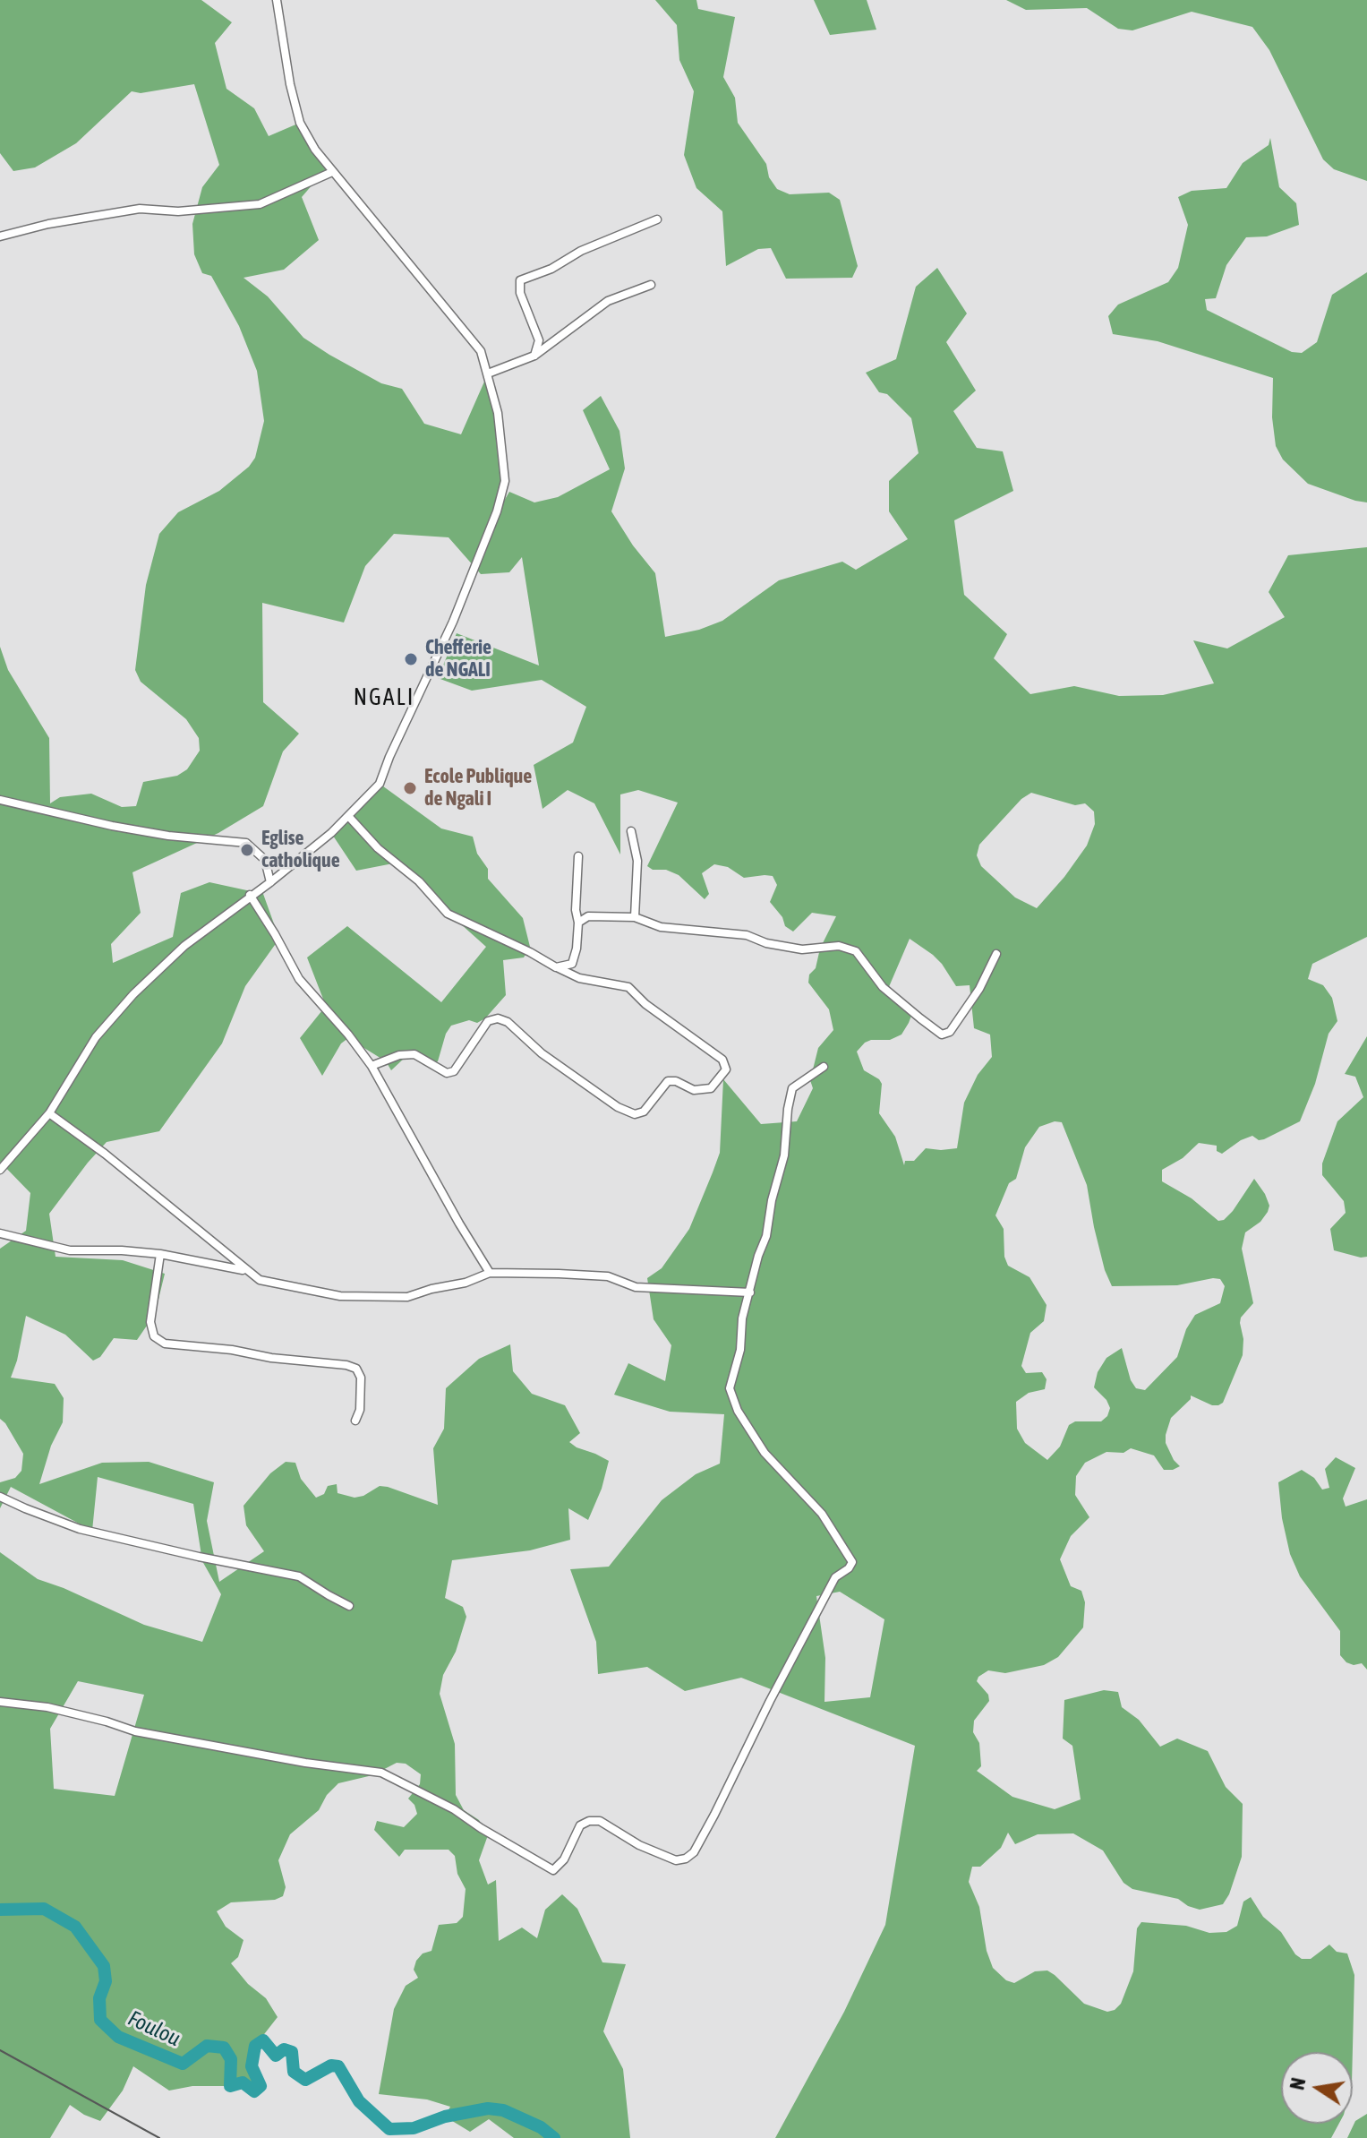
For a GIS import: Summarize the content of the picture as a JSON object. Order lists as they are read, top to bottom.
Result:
{
  "districts": ["NGALI"],
  "water": ["Foulou"],
  "places": ["Chefferie de NGALI", "Ecole Publique de Ngali I", "Eglise catholique"],
  "north": "left"
}
